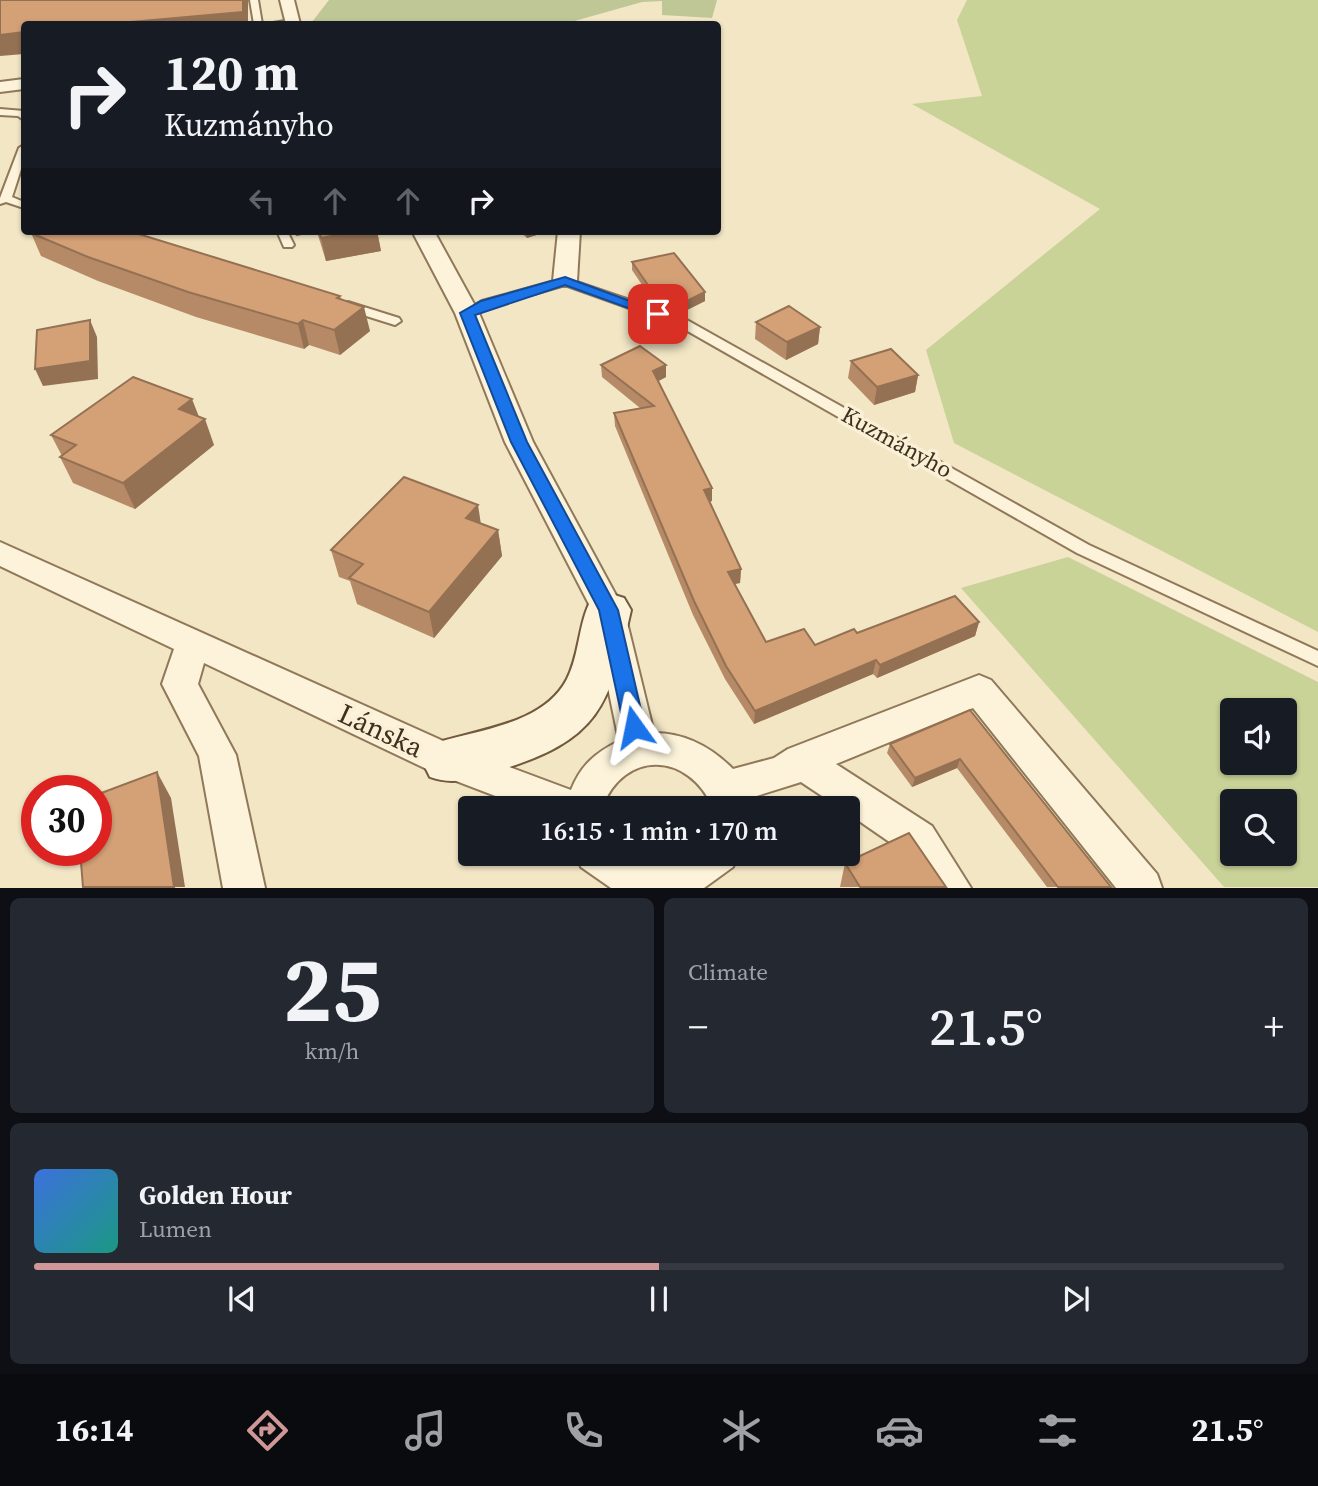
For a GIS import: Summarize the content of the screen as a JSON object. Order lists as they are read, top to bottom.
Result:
{
  "streets": {
    "street": ["Lánska"],
    "lane": ["Kuzmányho"]
  },
  "page": {
    "turn": ["120 m", "Kuzmányho"],
    "limit": "30",
    "trip": "16:15 · 1 min · 170 m",
    "tile": [
      ["25", "km/h"],
      "Climate"
    ],
    "heat": ["−", "21.5°", "+"],
    "song": ["Golden Hour", "Lumen"],
    "tabs": ["16:14", "21.5°"]
  }
}
